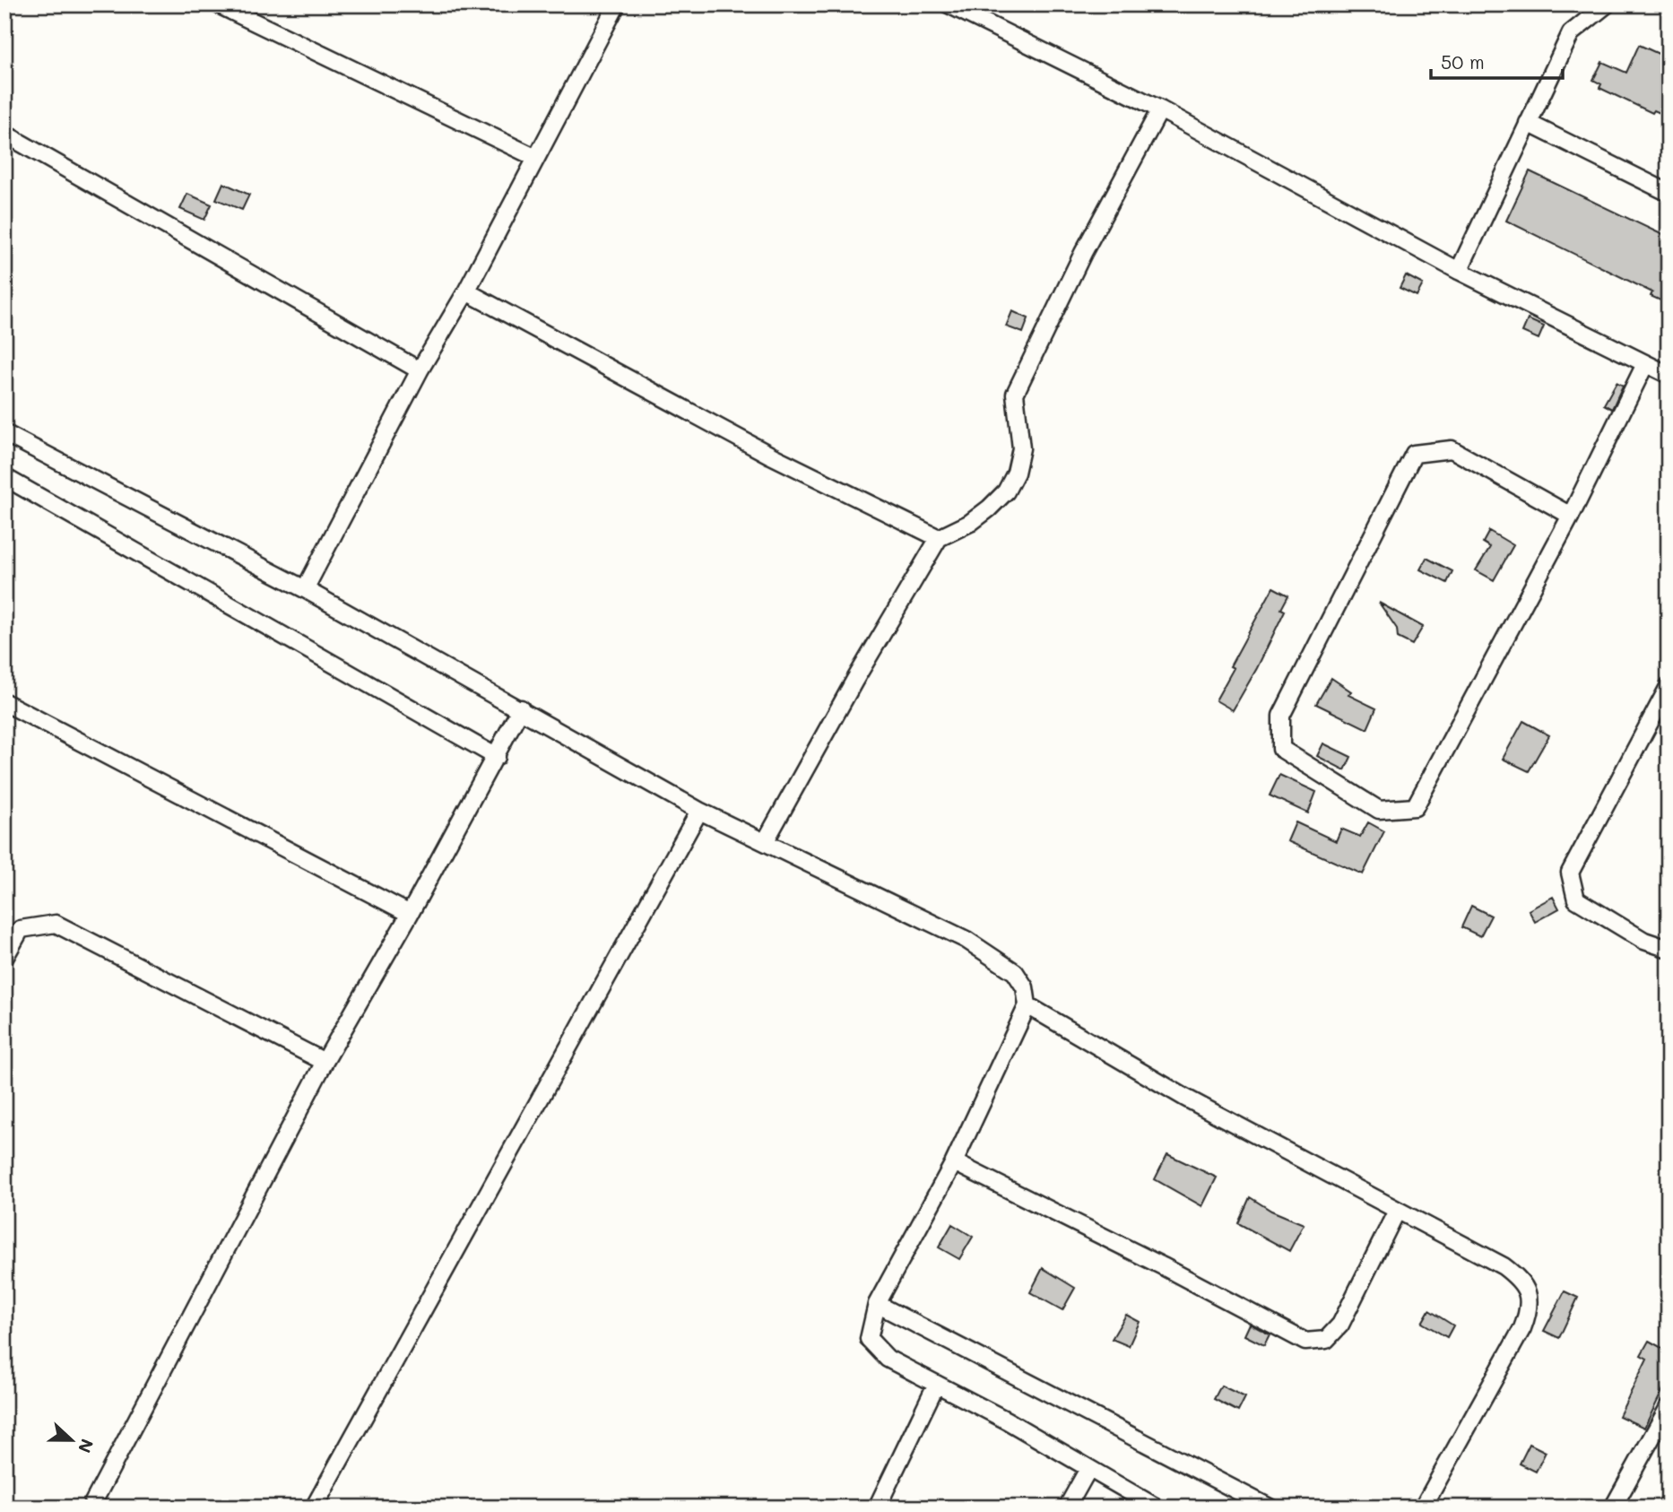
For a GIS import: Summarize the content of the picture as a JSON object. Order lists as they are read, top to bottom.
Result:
{
  "scale_bar": "50 m",
  "north": "right"
}
